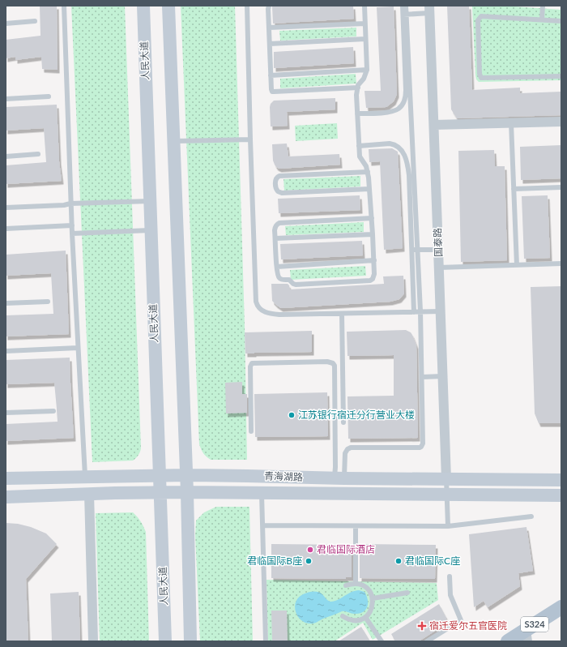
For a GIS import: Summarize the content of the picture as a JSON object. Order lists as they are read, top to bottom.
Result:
{
  "streets": {
    "main road": ["人民大道", "青海湖路", "S324"],
    "street": ["国泰路"]
  },
  "crossings": [
    ["人民大道", "青海湖路"],
    ["国泰路", "青海湖路"]
  ],
  "places": {
    "other": [
      "江苏银行宿迁分行营业大楼",
      "君临国际酒店",
      "君临国际B座",
      "君临国际C座"
    ],
    "health": ["宿迁爱尔五官医院"]
  }
}
